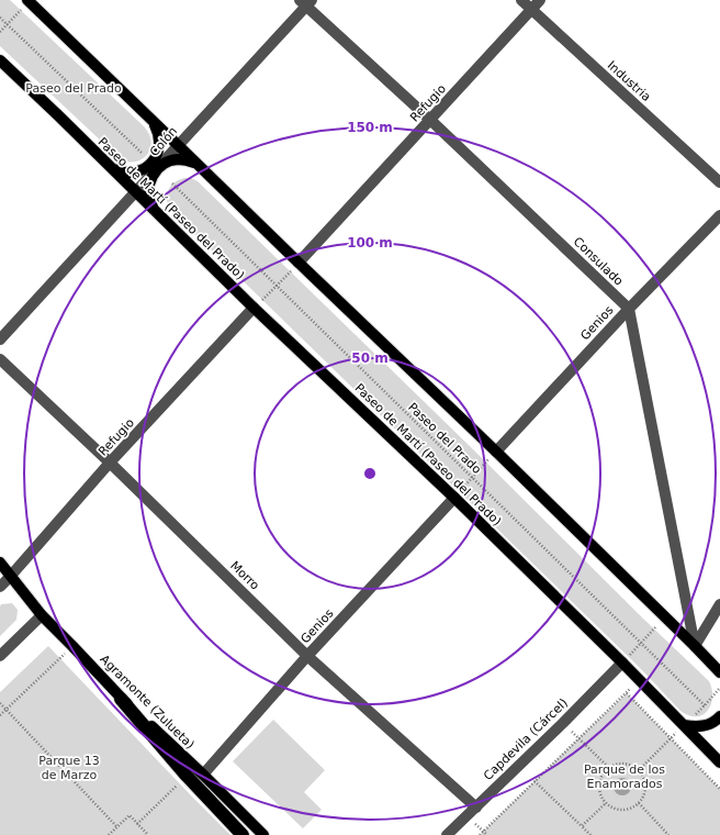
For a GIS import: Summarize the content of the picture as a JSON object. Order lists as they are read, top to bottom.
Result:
{
  "streets": {
    "main road": ["Paseo de Martí (Paseo del Prado)", "Agramonte (Zulueta)"],
    "street": [
      "Industria",
      "Refugio",
      "Colón",
      "Consulado",
      "Genios",
      "Morro",
      "Capdevila (Cárcel)"
    ],
    "path": ["Paseo del Prado"]
  },
  "crossings": [
    ["Industria", "Refugio"],
    ["Refugio", "Paseo de Martí (Paseo del Prado)"],
    ["Refugio", "Consulado"],
    ["Refugio", "Morro"],
    ["Refugio", "Agramonte (Zulueta)"],
    ["Colón", "Paseo de Martí (Paseo del Prado)"],
    ["Colón", "Consulado"],
    ["Paseo de Martí (Paseo del Prado)", "Genios"],
    ["Paseo de Martí (Paseo del Prado)", "Capdevila (Cárcel)"],
    ["Consulado", "Genios"],
    ["Genios", "Morro"],
    ["Genios", "Agramonte (Zulueta)"],
    ["Morro", "Capdevila (Cárcel)"]
  ],
  "parks": ["Paseo del Prado", "Parque 13 de Marzo", "Parque de los Enamorados"],
  "rings": ["150 m", "100 m", "50 m"]
}
